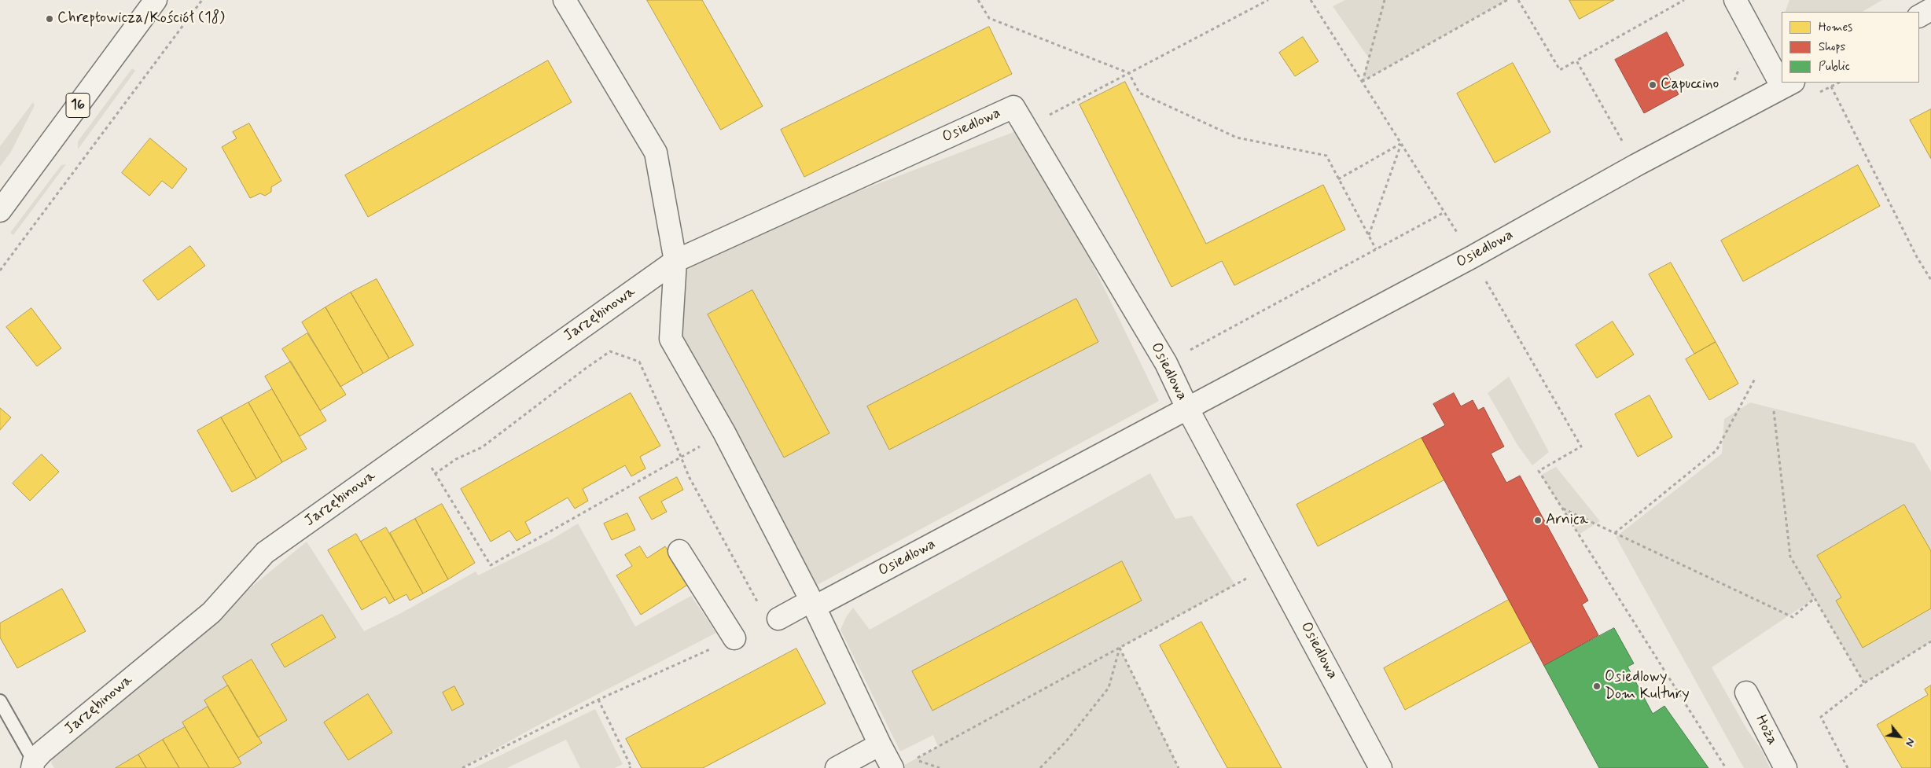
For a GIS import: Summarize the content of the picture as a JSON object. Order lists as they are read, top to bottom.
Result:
{
  "streets": {
    "street": [
      "16",
      "Osiedlowa",
      "Jarzębinowa",
      "Hoża"
    ]
  },
  "crossings": [
    ["Osiedlowa", "Jarzębinowa"]
  ],
  "places": [
    "Chreptowicza/Kościół (18)",
    "Capuccino",
    "Arnica",
    "Osiedlowy Dom Kultury"
  ],
  "legend": ["Homes", "Shops", "Public"],
  "north": "bottom right"
}
